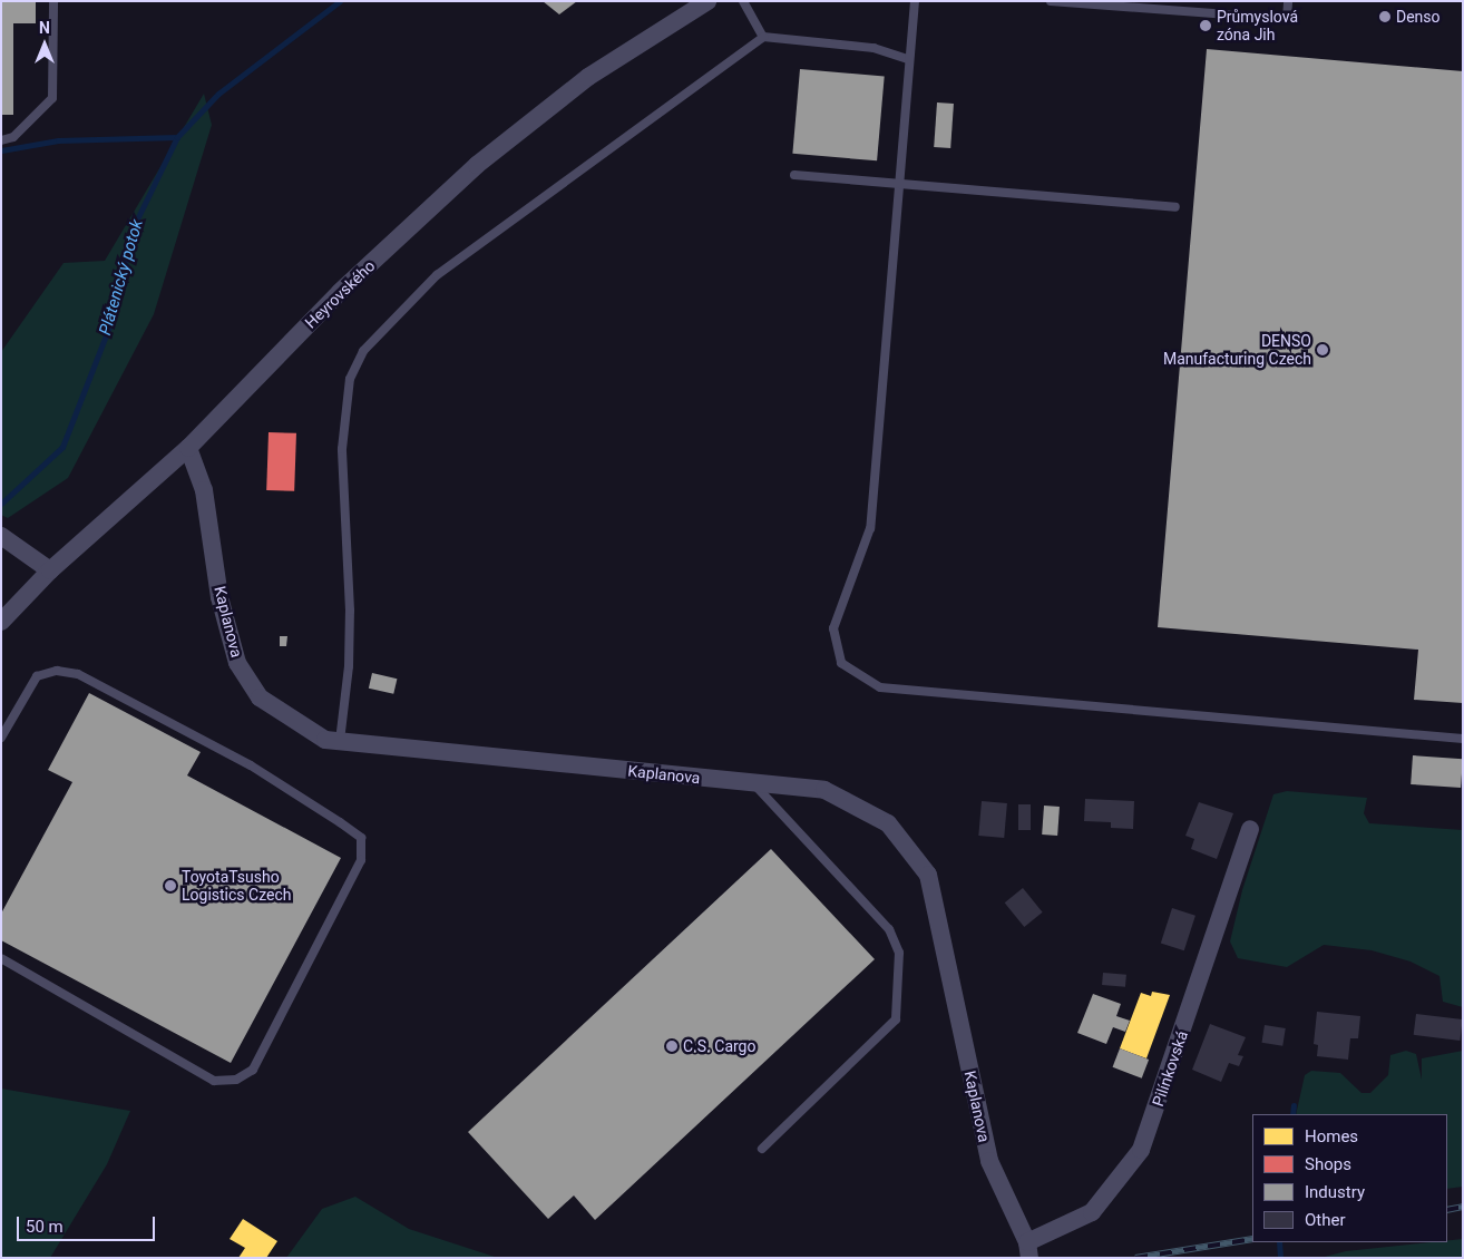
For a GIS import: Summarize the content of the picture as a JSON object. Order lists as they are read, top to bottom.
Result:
{
  "streets": {
    "street": ["Heyrovského", "Kaplanova", "Pilínkovská"]
  },
  "crossings": [
    ["Heyrovského", "Kaplanova"],
    ["Kaplanova", "Pilínkovská"]
  ],
  "water": ["Plátenický potok"],
  "places": [
    "Denso",
    "Průmyslová zóna Jih",
    "DENSO Manufacturing Czech",
    "ToyotaTsusho Logistics Czech",
    "C.S. Cargo"
  ],
  "legend": [
    "Homes",
    "Shops",
    "Industry",
    "Other"
  ],
  "scale_bar": "50 m",
  "north": "top"
}
